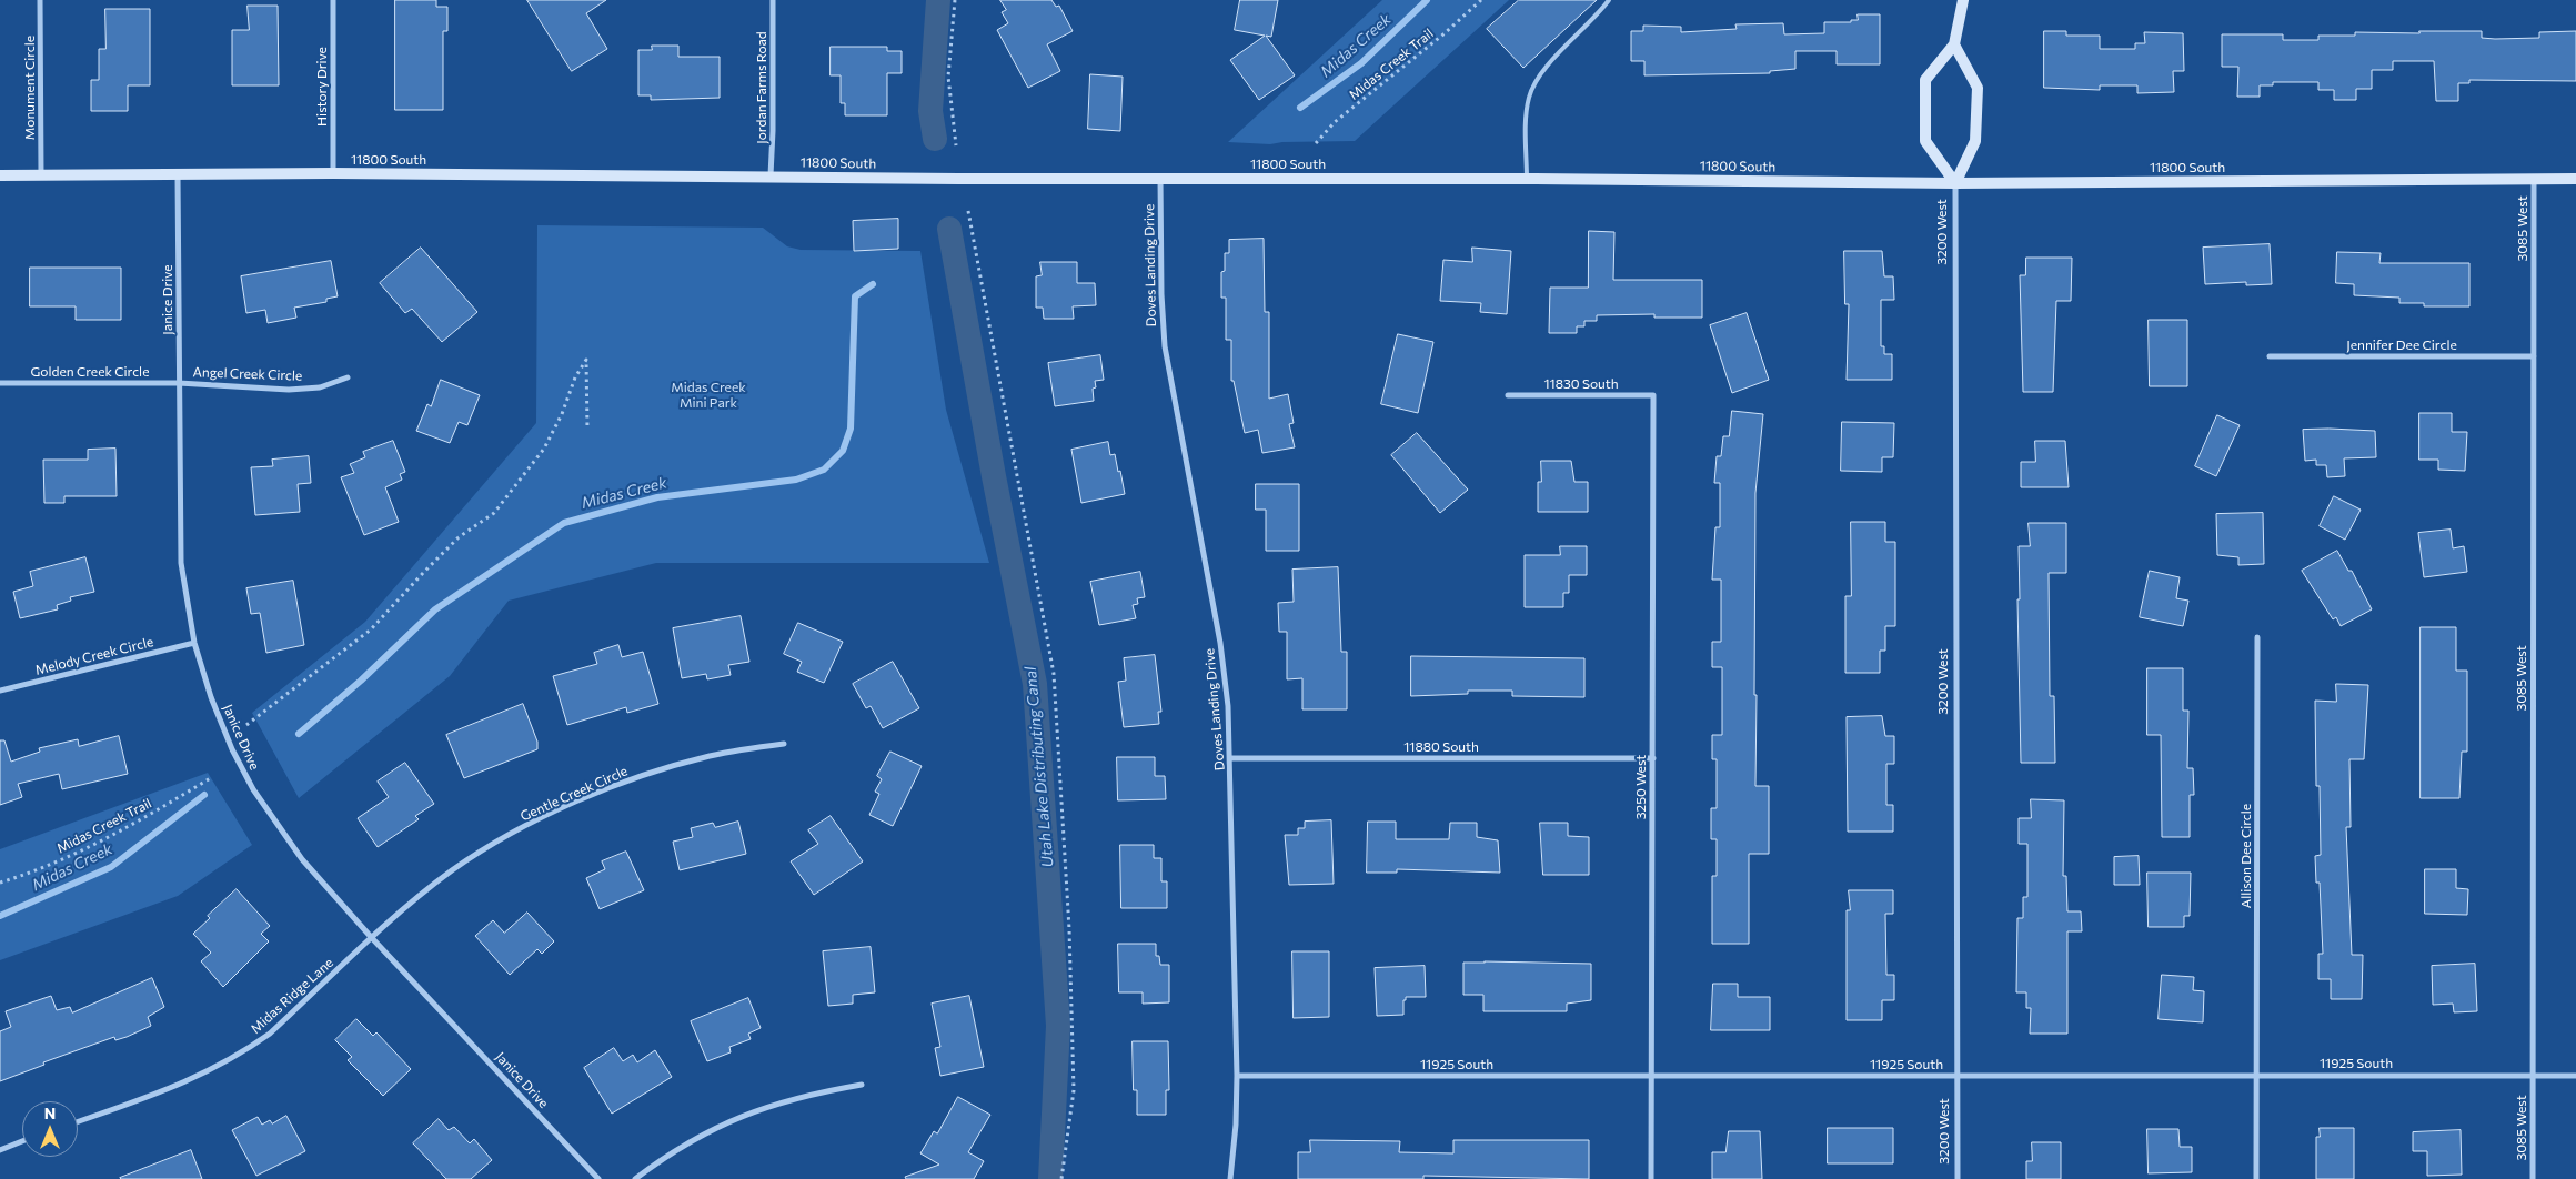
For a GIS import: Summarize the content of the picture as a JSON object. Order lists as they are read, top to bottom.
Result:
{
  "streets": {
    "main road": ["11800 South", "3200 West"],
    "street": [
      "History Drive",
      "Monument Circle",
      "Jordan Farms Road",
      "3085 West",
      "Doves Landing Drive",
      "Janice Drive",
      "Jennifer Dee Circle",
      "Golden Creek Circle",
      "Angel Creek Circle",
      "11830 South",
      "Melody Creek Circle",
      "11880 South",
      "3250 West",
      "Gentle Creek Circle",
      "Allison Dee Circle",
      "Midas Ridge Lane",
      "11925 South"
    ],
    "path": ["Midas Creek Trail"]
  },
  "crossings": [
    ["History Drive", "11800 South"],
    ["Monument Circle", "11800 South"],
    ["Jordan Farms Road", "11800 South"],
    ["11800 South", "3085 West"],
    ["11800 South", "3200 West"],
    ["11800 South", "Doves Landing Drive"],
    ["11800 South", "Janice Drive"],
    ["3085 West", "Jennifer Dee Circle"],
    ["3085 West", "11925 South"],
    ["3200 West", "11925 South"],
    ["Doves Landing Drive", "11880 South"],
    ["Doves Landing Drive", "11925 South"],
    ["Janice Drive", "Golden Creek Circle"],
    ["Janice Drive", "Angel Creek Circle"],
    ["Janice Drive", "Melody Creek Circle"],
    ["Janice Drive", "Gentle Creek Circle"],
    ["Janice Drive", "Midas Ridge Lane"],
    ["Golden Creek Circle", "Angel Creek Circle"],
    ["11830 South", "3250 West"],
    ["11880 South", "3250 West"],
    ["3250 West", "11925 South"],
    ["Gentle Creek Circle", "Midas Ridge Lane"],
    ["Allison Dee Circle", "11925 South"]
  ],
  "water": ["Midas Creek", "Utah Lake Distributing Canal"],
  "parks": ["Midas Creek Mini Park"],
  "north": "top"
}
